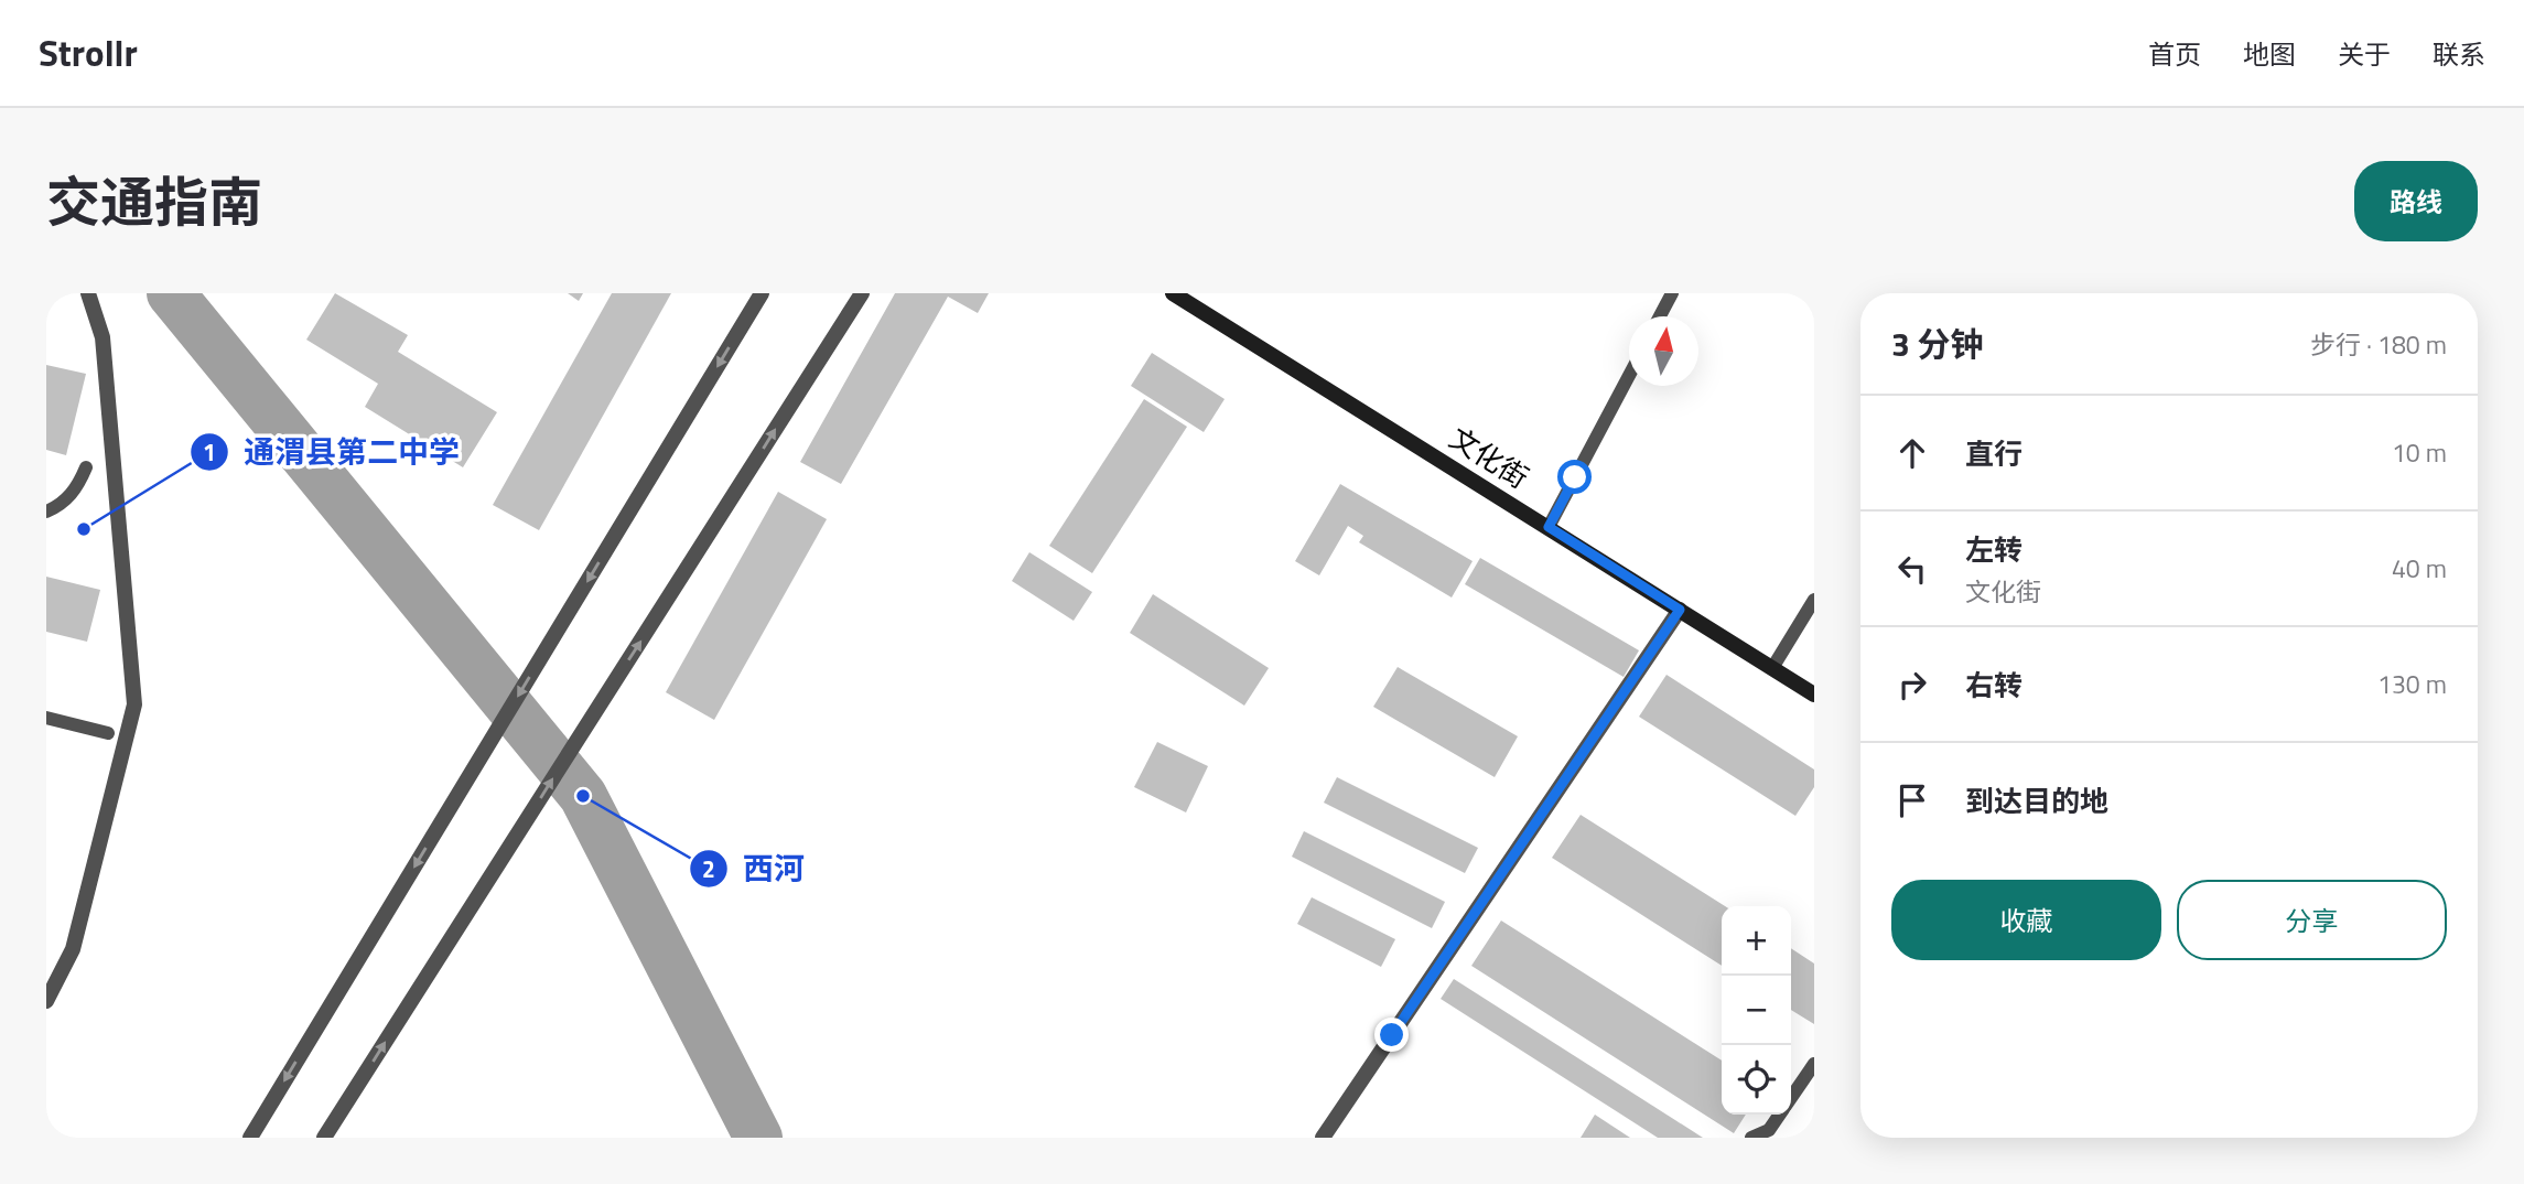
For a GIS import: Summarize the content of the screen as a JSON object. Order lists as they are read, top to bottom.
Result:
{
  "streets": {
    "main road": ["文化街"]
  },
  "places": ["通渭县第二中学", "西河"],
  "north": "top",
  "page": {
    "header": "Strollr",
    "nav": [
      "首页",
      "地图",
      "关于",
      "联系"
    ],
    "title": "交通指南",
    "buttons": [
      "路线",
      ["收藏", "分享"]
    ],
    "heading": ["3 分钟", "步行 · 180 m"],
    "list": [
      ["直行", "10 m"],
      ["左转", "文化街", "40 m"],
      ["右转", "130 m"],
      "到达目的地"
    ],
    "map_buttons": ["+", "−"]
  }
}
